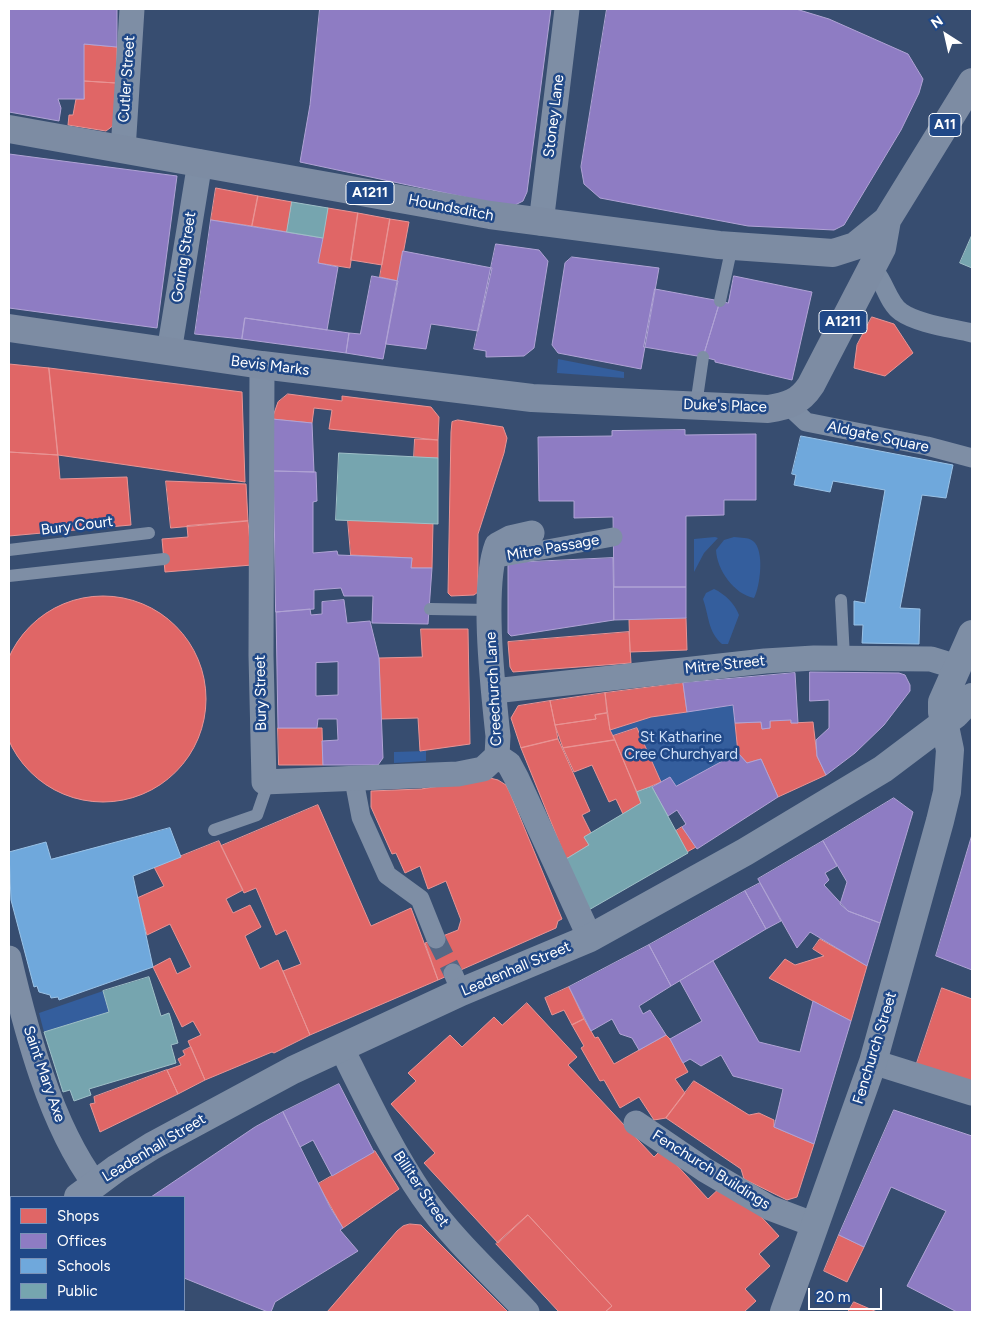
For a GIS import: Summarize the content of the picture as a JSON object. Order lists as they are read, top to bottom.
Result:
{
  "streets": {
    "main road": [
      "A11",
      "A1211",
      "Houndsditch",
      "Bevis Marks",
      "Duke's Place"
    ],
    "street": [
      "Cutler Street",
      "Stoney Lane",
      "Goring Street",
      "Aldgate Square",
      "Mitre Passage",
      "Mitre Street",
      "Creechurch Lane",
      "Bury Street",
      "Leadenhall Street",
      "Fenchurch Street",
      "Saint Mary Axe",
      "Fenchurch Buildings",
      "Billiter Street"
    ],
    "lane": ["Bury Court"]
  },
  "crossings": [
    ["Cutler Street", "Houndsditch"],
    ["Stoney Lane", "Houndsditch"],
    ["A11", "Houndsditch"],
    ["A11", "Duke's Place"],
    ["Houndsditch", "Goring Street"],
    ["Goring Street", "Bevis Marks"],
    ["Bevis Marks", "Duke's Place"],
    ["Bevis Marks", "Bury Street"],
    ["Duke's Place", "Aldgate Square"],
    ["Mitre Passage", "Creechurch Lane"],
    ["Mitre Street", "Creechurch Lane"],
    ["Mitre Street", "Fenchurch Street"],
    ["Creechurch Lane", "Leadenhall Street"],
    ["Leadenhall Street", "Fenchurch Street"],
    ["Leadenhall Street", "Saint Mary Axe"],
    ["Leadenhall Street", "Billiter Street"],
    ["Fenchurch Street", "Fenchurch Buildings"]
  ],
  "parks": ["St Katharine Cree Churchyard"],
  "legend": [
    "Shops",
    "Offices",
    "Schools",
    "Public"
  ],
  "scale_bar": "20 m",
  "north": "top left"
}
